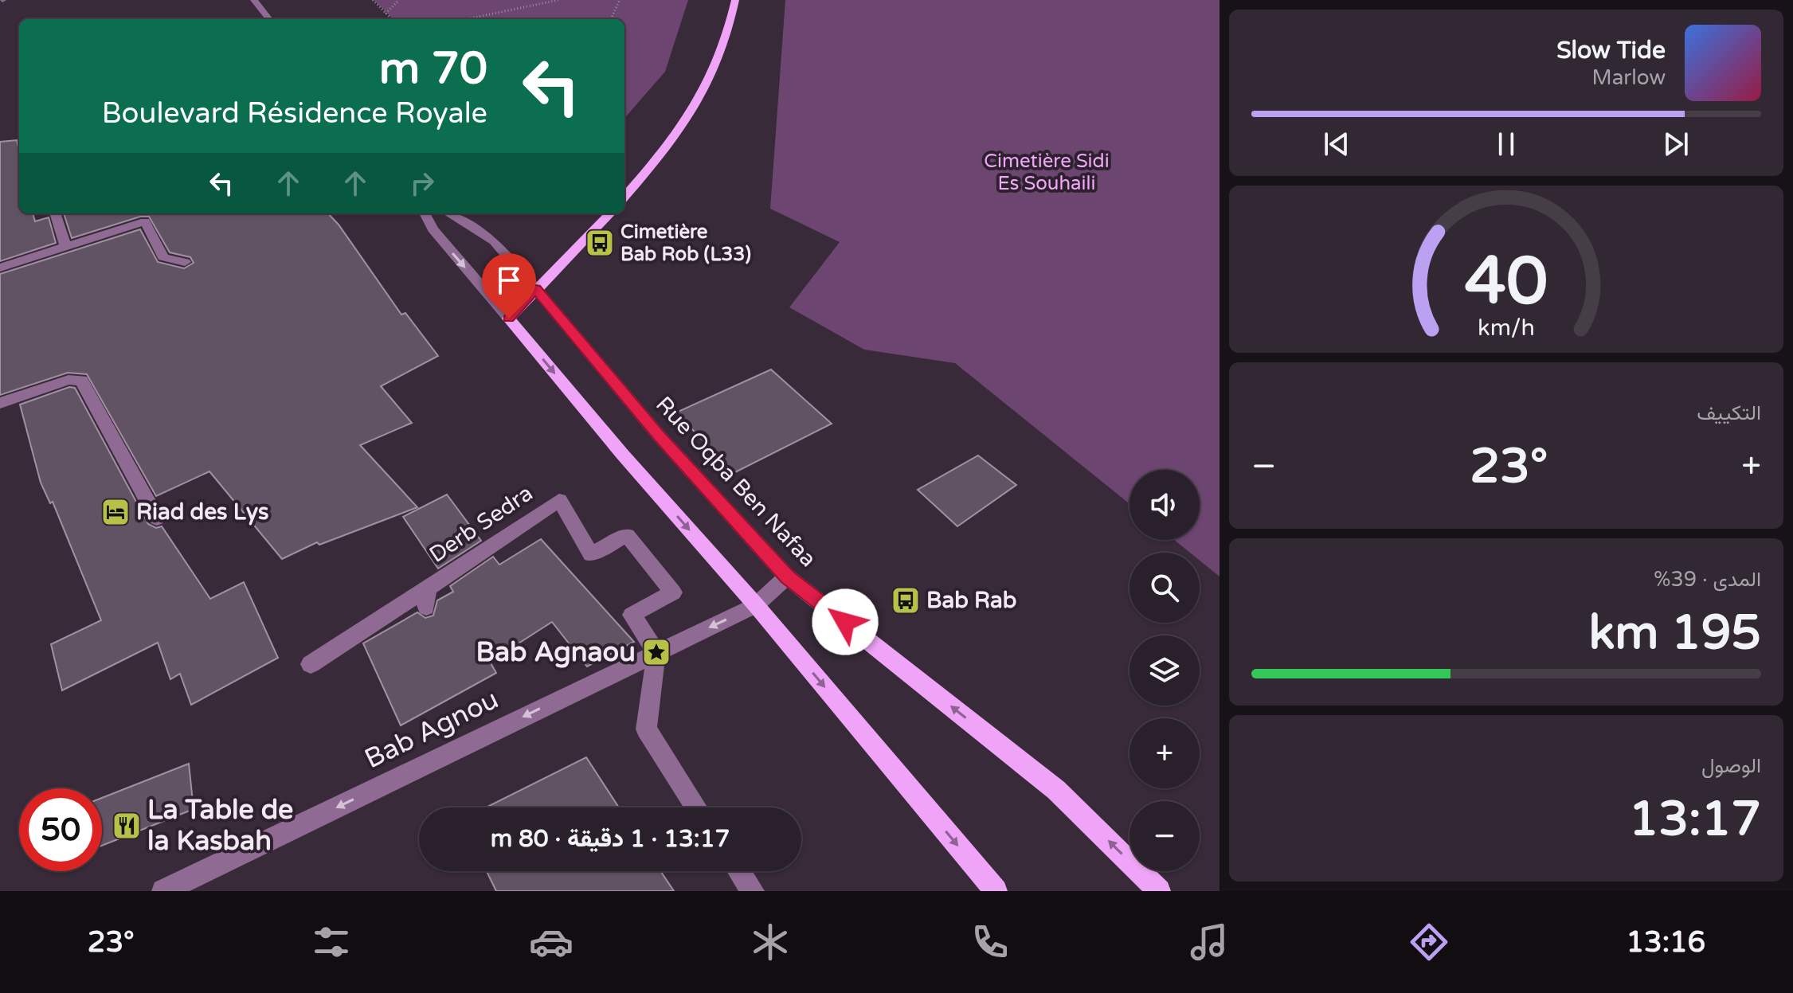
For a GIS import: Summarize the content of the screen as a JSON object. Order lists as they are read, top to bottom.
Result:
{
  "streets": {
    "main road": ["Rue Oqba Ben Nafaa"],
    "street": ["Derb Sedra", "Bab Agnou"]
  },
  "crossings": [
    ["Rue Oqba Ben Nafaa", "Bab Agnou"],
    ["Derb Sedra", "Bab Agnou"]
  ],
  "one_way": ["Rue Oqba Ben Nafaa", "Bab Agnou"],
  "parks": ["Cimetière Sidi Es Souhaili"],
  "places": {
    "bus stop": ["Cimetière Bab Rob (L33)", "Bab Rab"],
    "hotel": ["Riad des Lys"],
    "place": ["Bab Agnaou"],
    "restaurant": ["La Table de la Kasbah"]
  },
  "page": {
    "turn": ["70 m", "Boulevard Résidence Royale"],
    "song": ["Slow Tide", "Marlow"],
    "tile": [
      "التكييف",
      ["المدى · 39%", "195 km"],
      ["الوصول", "13:17"]
    ],
    "heat": ["−", "23°", "+"],
    "map_buttons": ["+", "−"],
    "limit": "50",
    "trip": "13:17 · 1 دقيقة · 80 m",
    "tabs": ["13:16", "23°"],
    "gauge": ["40", "km/h"]
  }
}
